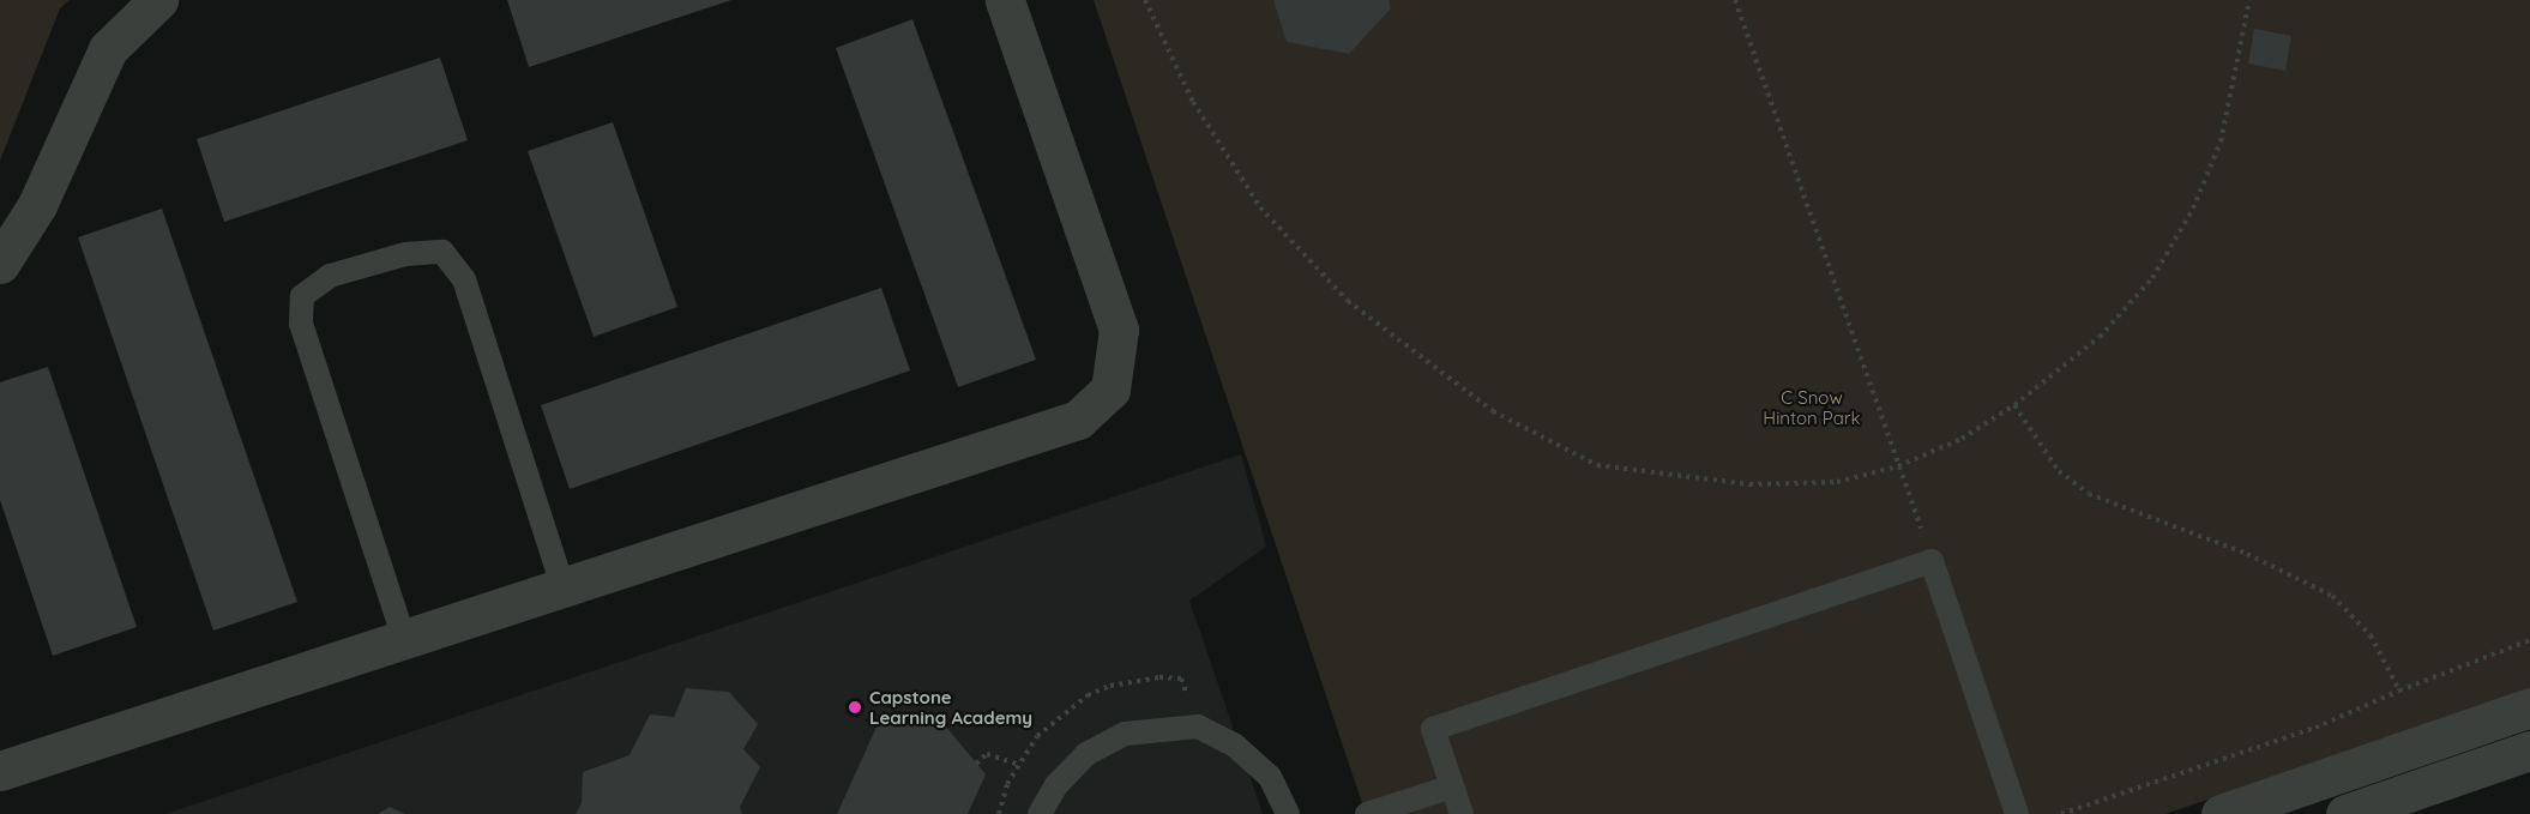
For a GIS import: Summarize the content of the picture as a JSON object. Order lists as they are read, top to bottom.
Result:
{
  "parks": ["C Snow Hinton Park"],
  "places": ["Capstone Learning Academy"]
}
